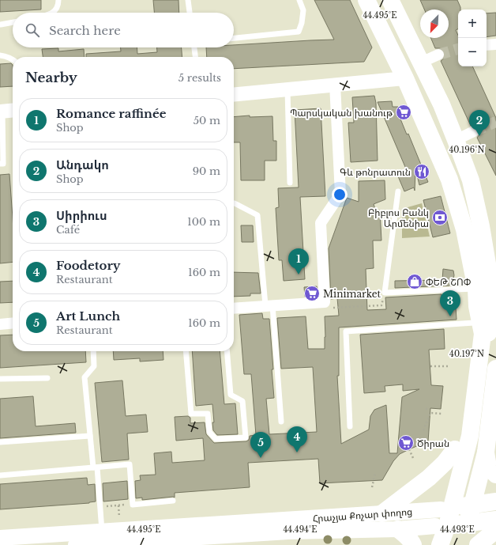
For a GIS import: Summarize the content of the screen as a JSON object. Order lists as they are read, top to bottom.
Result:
{
  "streets": {
    "main road": ["Հրաչյա Քոչար փողոց"]
  },
  "places": {
    "supermarket": ["Պարսկական խանութ", "Minimarket", "Ծիրան"],
    "restaurant": ["Գև թոնրատուն"],
    "bank": ["Բիբլոս Բանկ Արմենիա"],
    "shop": ["ՓԵԹ ՇՈՓ"]
  },
  "north": "bottom left",
  "page": {
    "map_buttons": ["+", "−"],
    "search": "Search here",
    "heading": ["Nearby", "5 results"],
    "list": [
      {
        "mark": "1",
        "name": "Romance raffinée",
        "note": "Shop",
        "value": "50 m"
      },
      {
        "mark": "2",
        "name": "Անդակո",
        "note": "Shop",
        "value": "90 m"
      },
      {
        "mark": "3",
        "name": "Սիրիուս",
        "note": "Café",
        "value": "100 m"
      },
      {
        "mark": "4",
        "name": "Foodetory",
        "note": "Restaurant",
        "value": "160 m"
      },
      {
        "mark": "5",
        "name": "Art Lunch",
        "note": "Restaurant",
        "value": "160 m"
      }
    ],
    "pins": [
      "2",
      "1",
      "3",
      "4",
      "5"
    ]
  },
  "coordinates": [
    "44.495°E",
    "40.196°N",
    "40.197°N",
    "44.494°E",
    "44.493°E"
  ]
}
